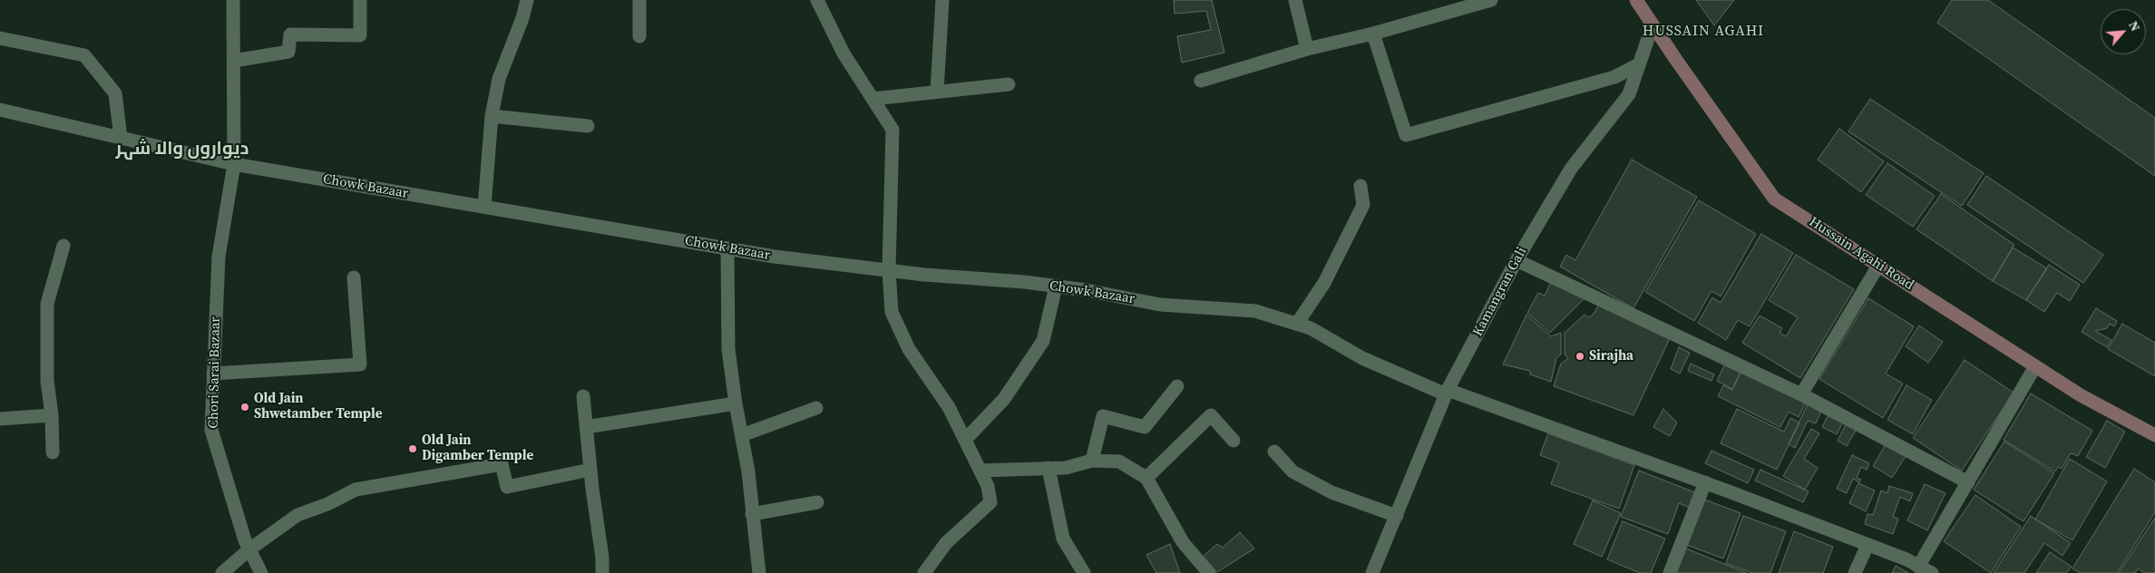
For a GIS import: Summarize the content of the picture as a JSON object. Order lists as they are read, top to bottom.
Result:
{
  "streets": {
    "main road": ["Hussain Agahi Road"],
    "street": ["Chowk Bazaar", "Kamangran Gali", "Chori Sarai Bazaar"]
  },
  "crossings": [
    ["Chowk Bazaar", "Kamangran Gali"],
    ["Chowk Bazaar", "Chori Sarai Bazaar"],
    ["Hussain Agahi Road", "Kamangran Gali"]
  ],
  "districts": ["HUSSAIN AGAHI", "دیواروں والا شہر"],
  "places": ["Sirajha", "Old Jain Shwetamber Temple", "Old Jain Digamber Temple"],
  "north": "top right"
}
